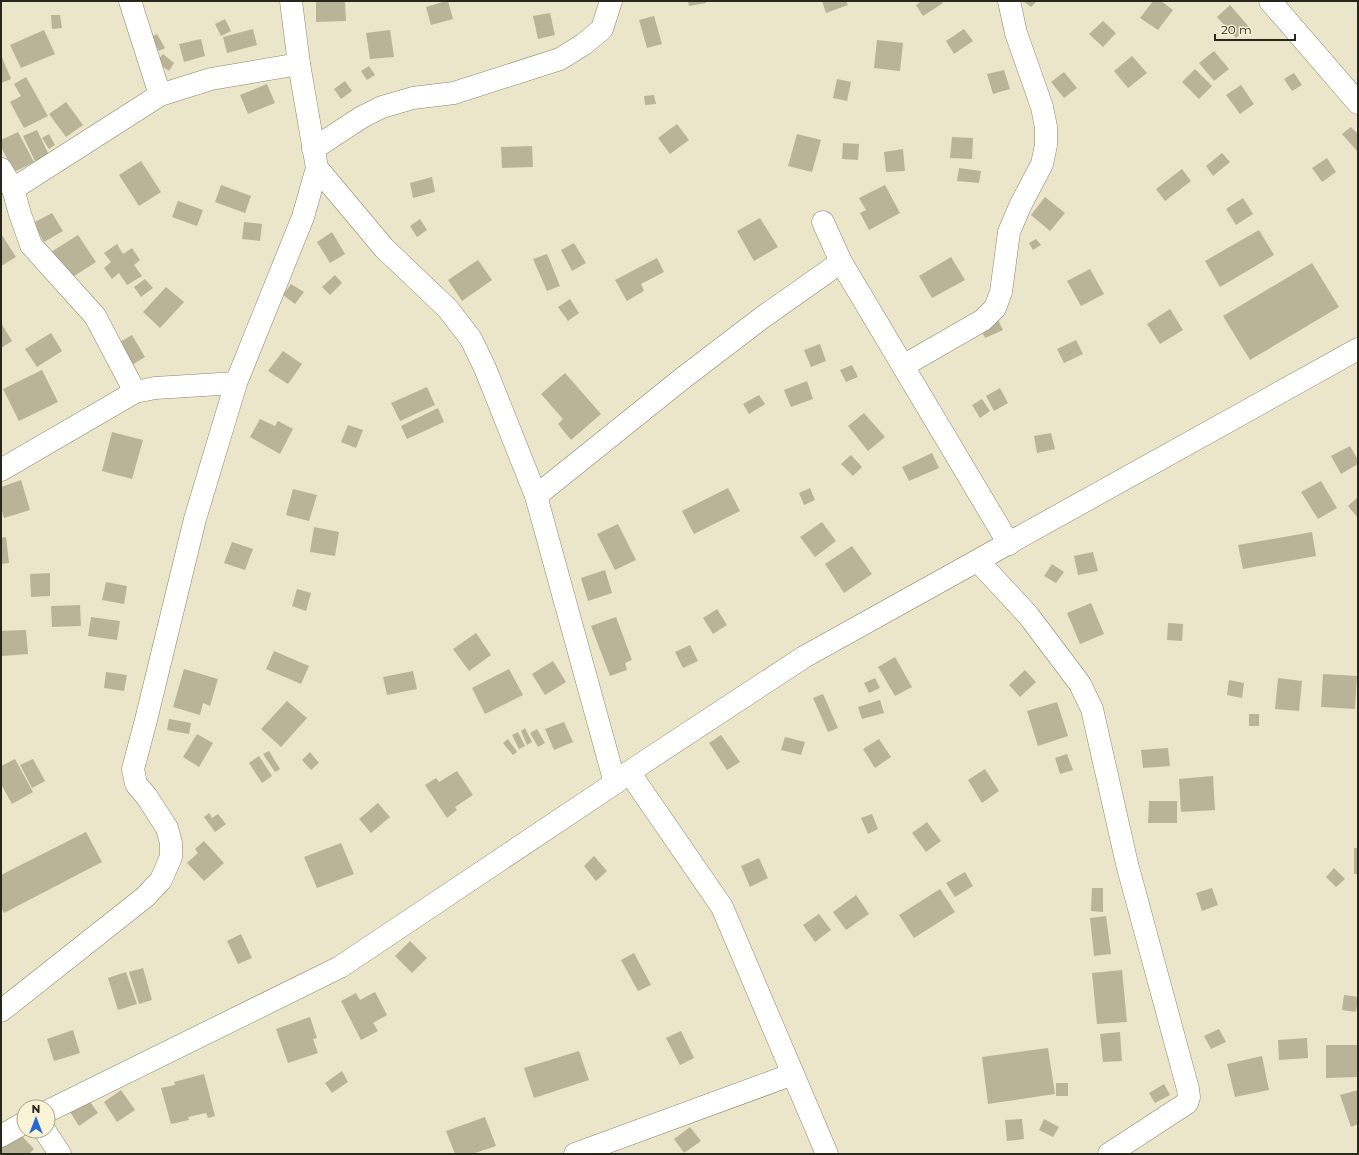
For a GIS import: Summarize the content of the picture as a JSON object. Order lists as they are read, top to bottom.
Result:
{
  "scale_bar": "20 m",
  "north": "top"
}
